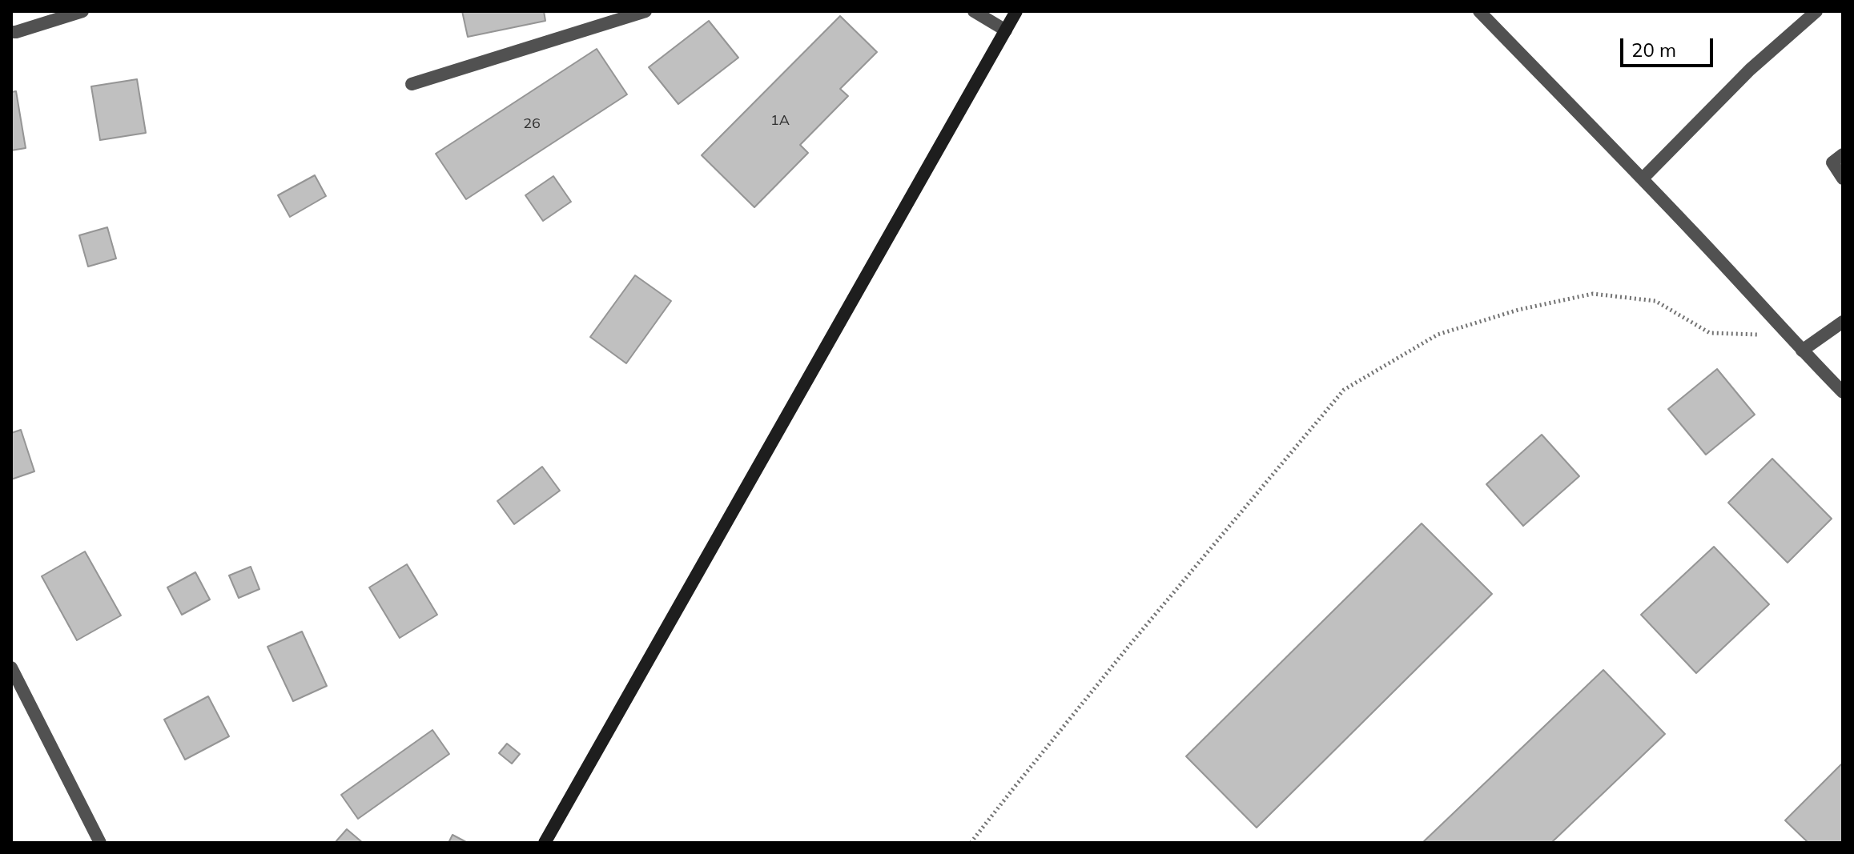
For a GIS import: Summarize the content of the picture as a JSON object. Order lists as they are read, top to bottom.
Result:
{
  "house_numbers": ["1А", "26"],
  "scale_bar": "20 m"
}
